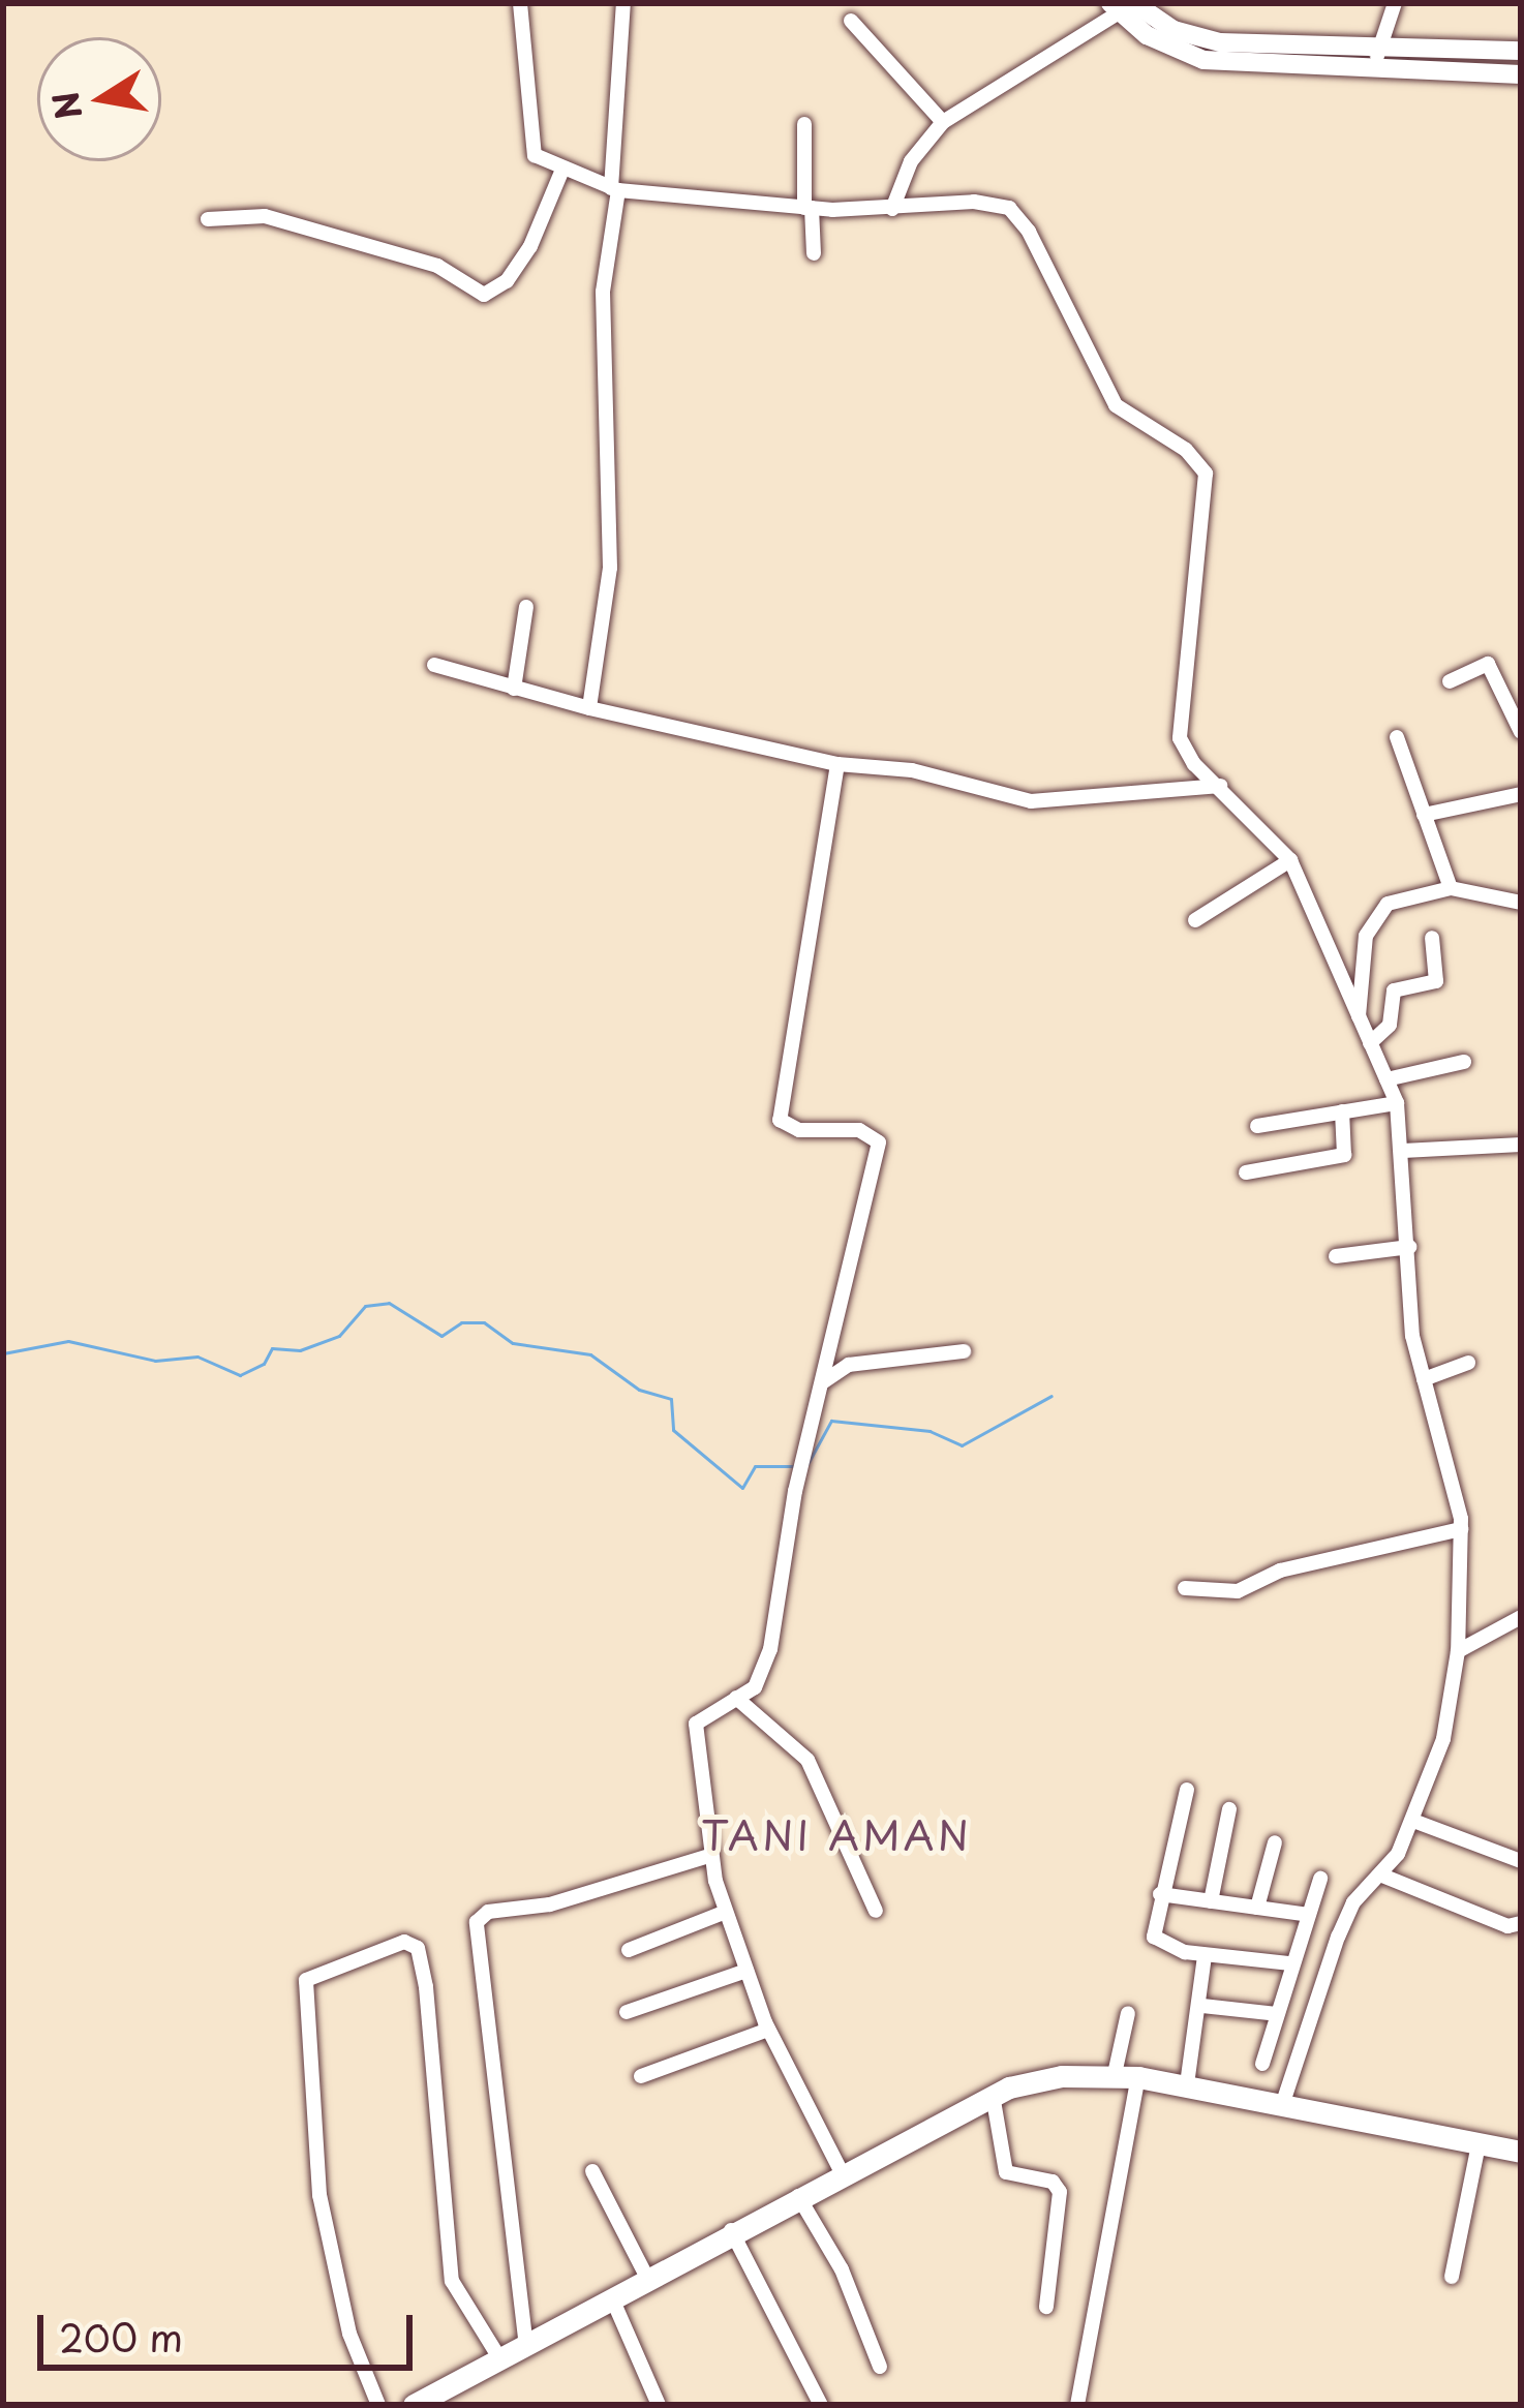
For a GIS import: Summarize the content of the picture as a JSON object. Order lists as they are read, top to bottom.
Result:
{
  "districts": ["TANI AMAN"],
  "scale_bar": "200 m",
  "north": "left"
}
